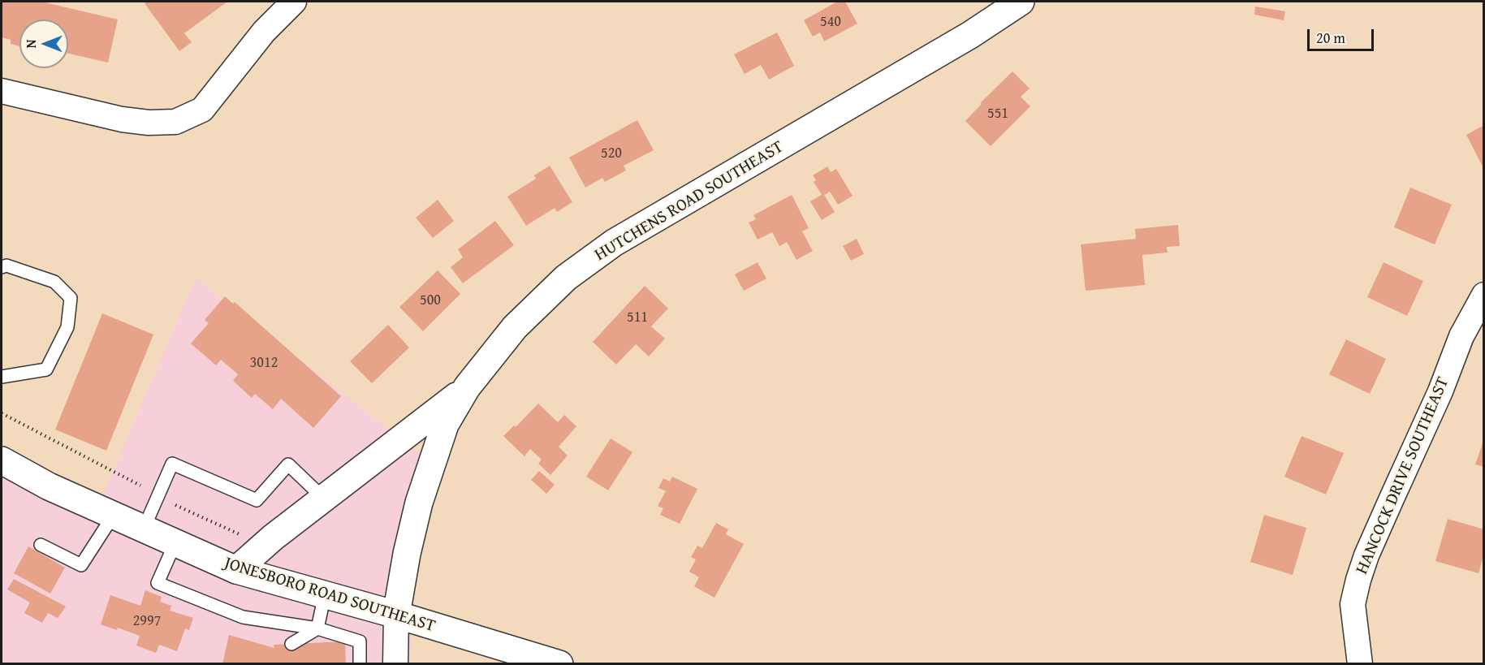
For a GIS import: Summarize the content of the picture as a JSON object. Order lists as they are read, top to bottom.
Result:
{
  "streets": {
    "street": ["HUTCHENS ROAD SOUTHEAST", "HANCOCK DRIVE SOUTHEAST", "JONESBORO ROAD SOUTHEAST"]
  },
  "crossings": [
    ["HUTCHENS ROAD SOUTHEAST", "JONESBORO ROAD SOUTHEAST"]
  ],
  "house_numbers": [
    "540",
    "551",
    "520",
    "500",
    "511",
    "3012",
    "2997"
  ],
  "scale_bar": "20 m",
  "north": "left"
}
